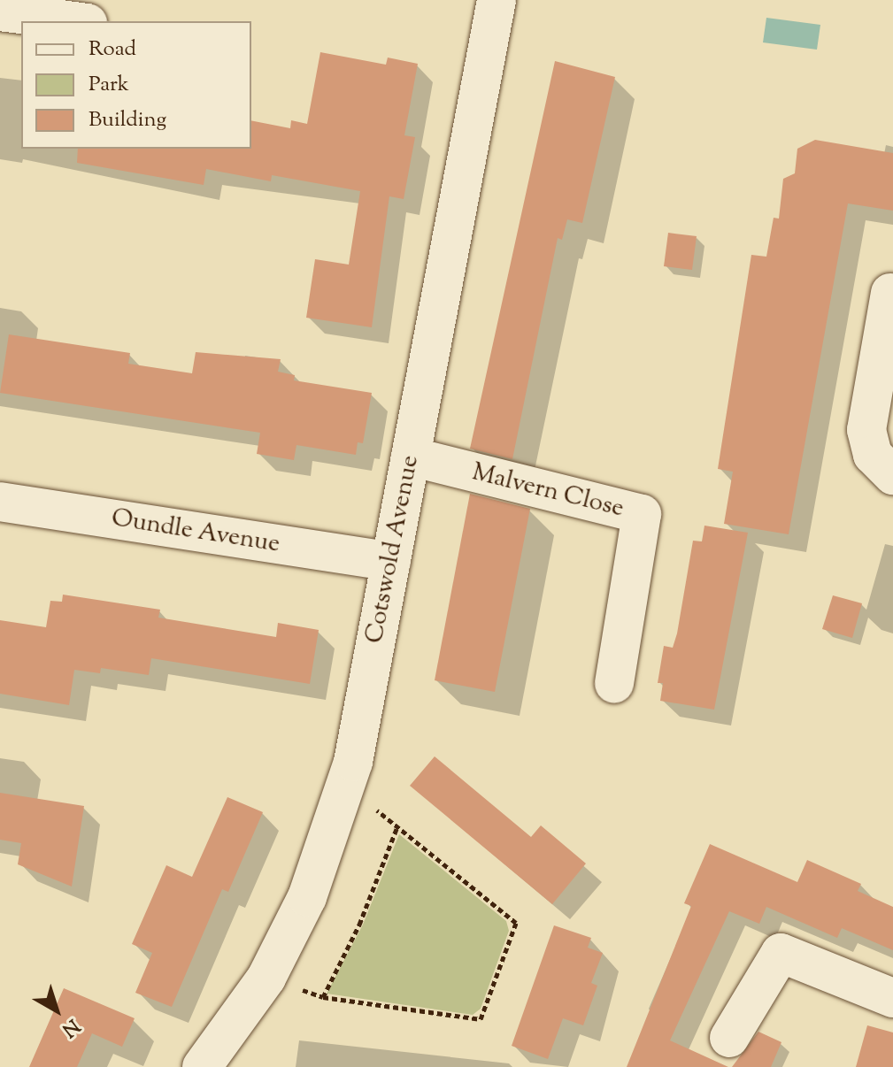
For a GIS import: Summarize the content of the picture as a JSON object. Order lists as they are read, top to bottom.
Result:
{
  "streets": {
    "street": ["Malvern Close", "Oundle Avenue", "Cotswold Avenue"]
  },
  "crossings": [
    ["Malvern Close", "Cotswold Avenue"],
    ["Oundle Avenue", "Cotswold Avenue"]
  ],
  "legend": ["Road", "Park", "Building"],
  "north": "bottom right"
}
